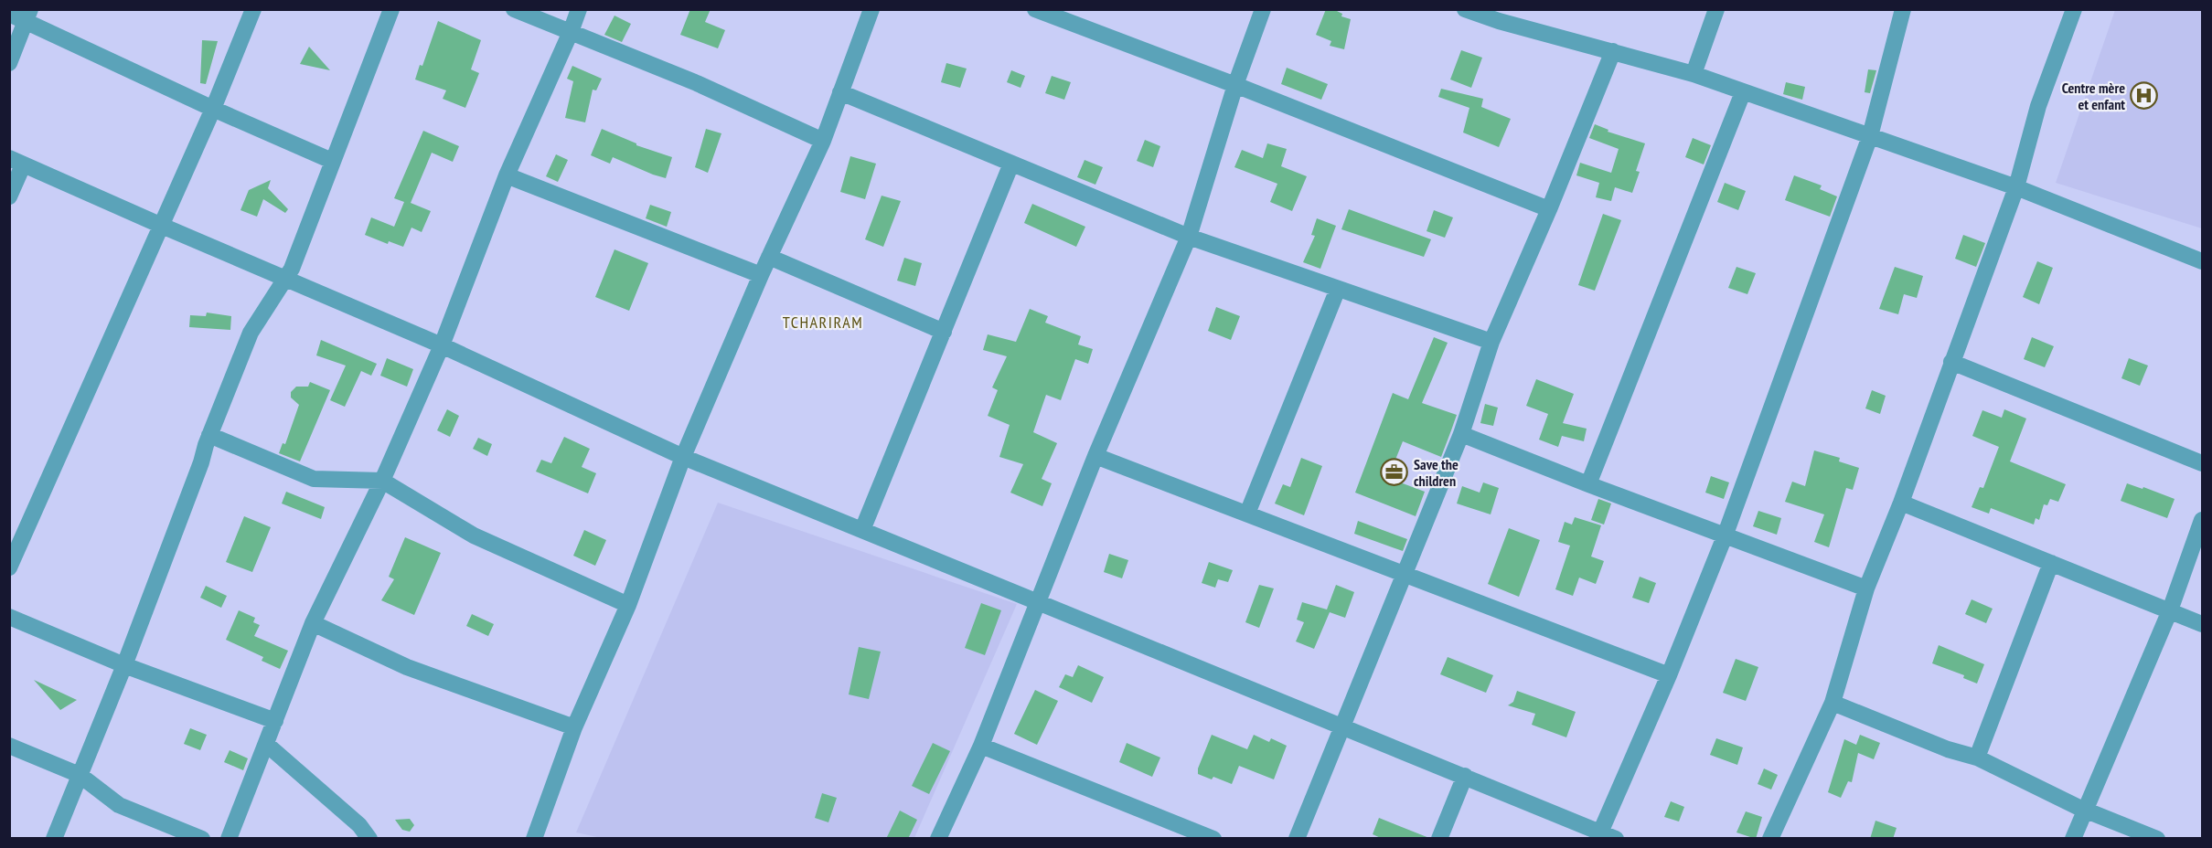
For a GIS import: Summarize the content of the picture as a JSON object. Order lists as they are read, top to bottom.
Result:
{
  "districts": ["TCHARIRAM"],
  "places": {
    "hospital": ["Centre mère et enfant"],
    "office": ["Save the children"]
  }
}
